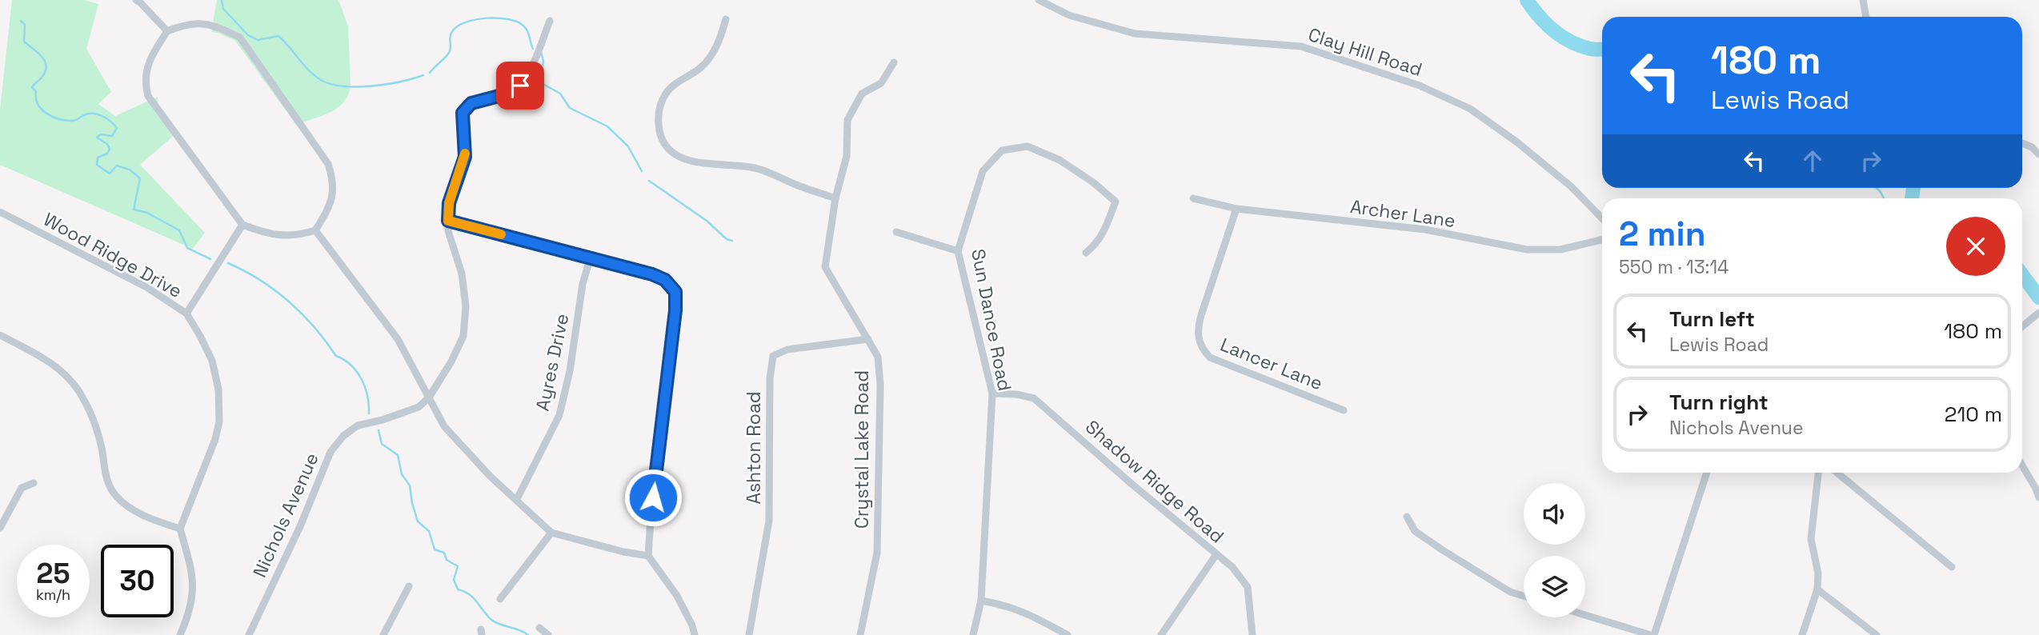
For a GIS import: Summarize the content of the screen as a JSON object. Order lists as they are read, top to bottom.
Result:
{
  "streets": {
    "street": [
      "Clay Hill Road",
      "Archer Lane",
      "Wood Ridge Drive",
      "Sun Dance Road",
      "Ayres Drive",
      "Lancer Lane",
      "Ashton Road",
      "Crystal Lake Road",
      "Shadow Ridge Road",
      "Nichols Avenue"
    ]
  },
  "crossings": [
    ["Archer Lane", "Lancer Lane"],
    ["Sun Dance Road", "Shadow Ridge Road"],
    ["Ashton Road", "Crystal Lake Road"]
  ],
  "page": {
    "turn": ["180 m", "Lewis Road"],
    "heading": ["2 min", "550 m · 13:14"],
    "list": [
      {
        "name": "Turn left",
        "note": "Lewis Road",
        "value": "180 m"
      },
      {
        "name": "Turn right",
        "note": "Nichols Avenue",
        "value": "210 m"
      }
    ],
    "speed": "25 km/h",
    "limit": "30"
  }
}
